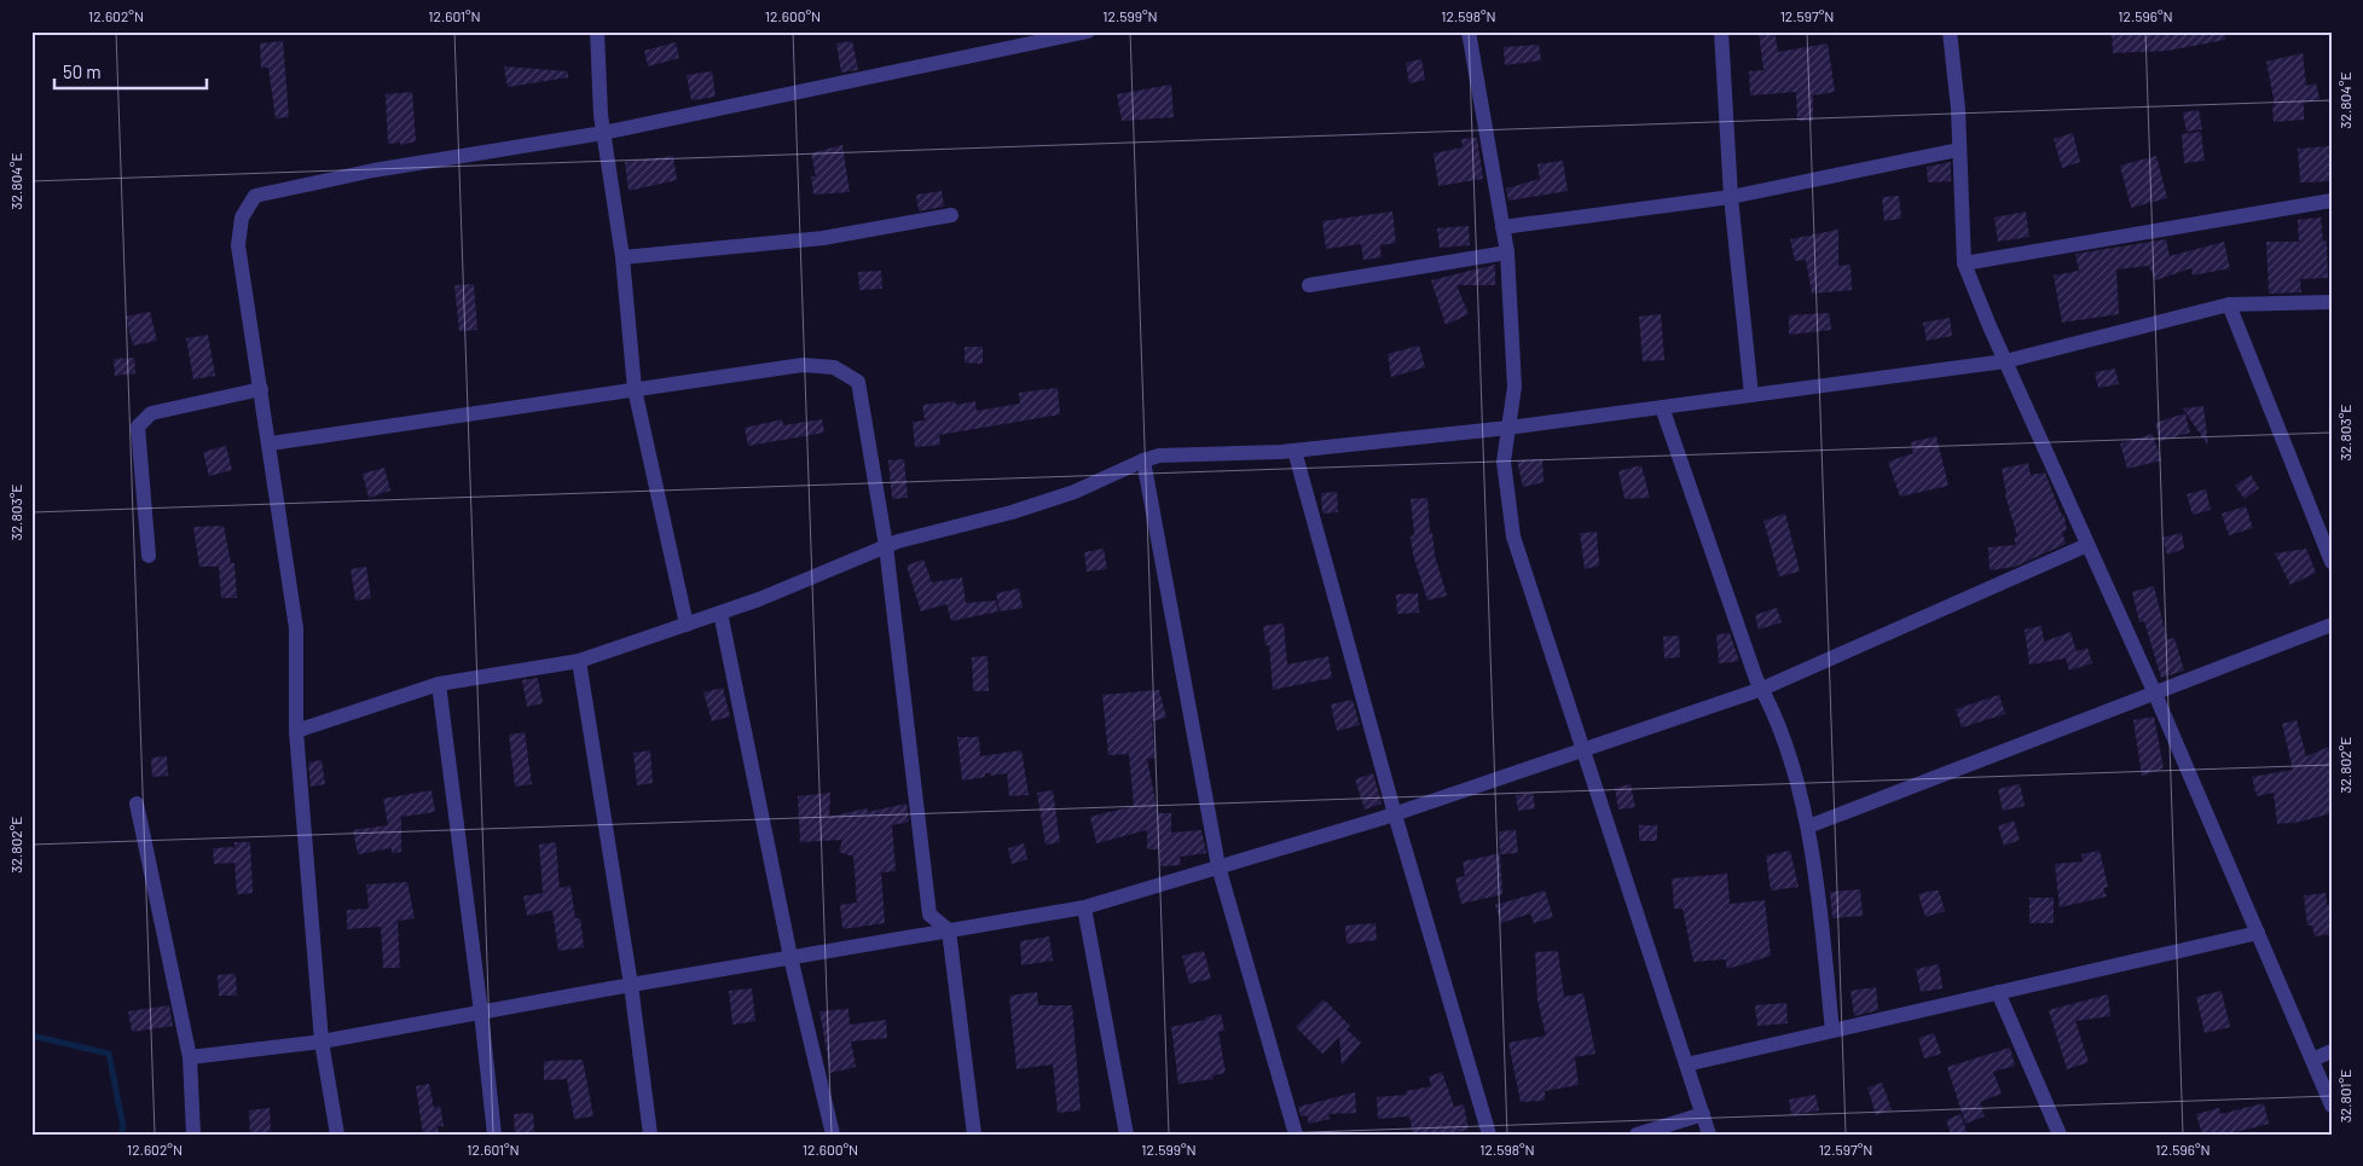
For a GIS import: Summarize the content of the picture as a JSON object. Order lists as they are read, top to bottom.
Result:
{
  "scale_bar": "50 m",
  "coordinates": [
    "12.602°N",
    "12.601°N",
    "12.600°N",
    "12.599°N",
    "12.598°N",
    "12.597°N",
    "12.596°N",
    "32.804°E",
    "32.803°E",
    "32.802°E",
    "32.801°E"
  ]
}
